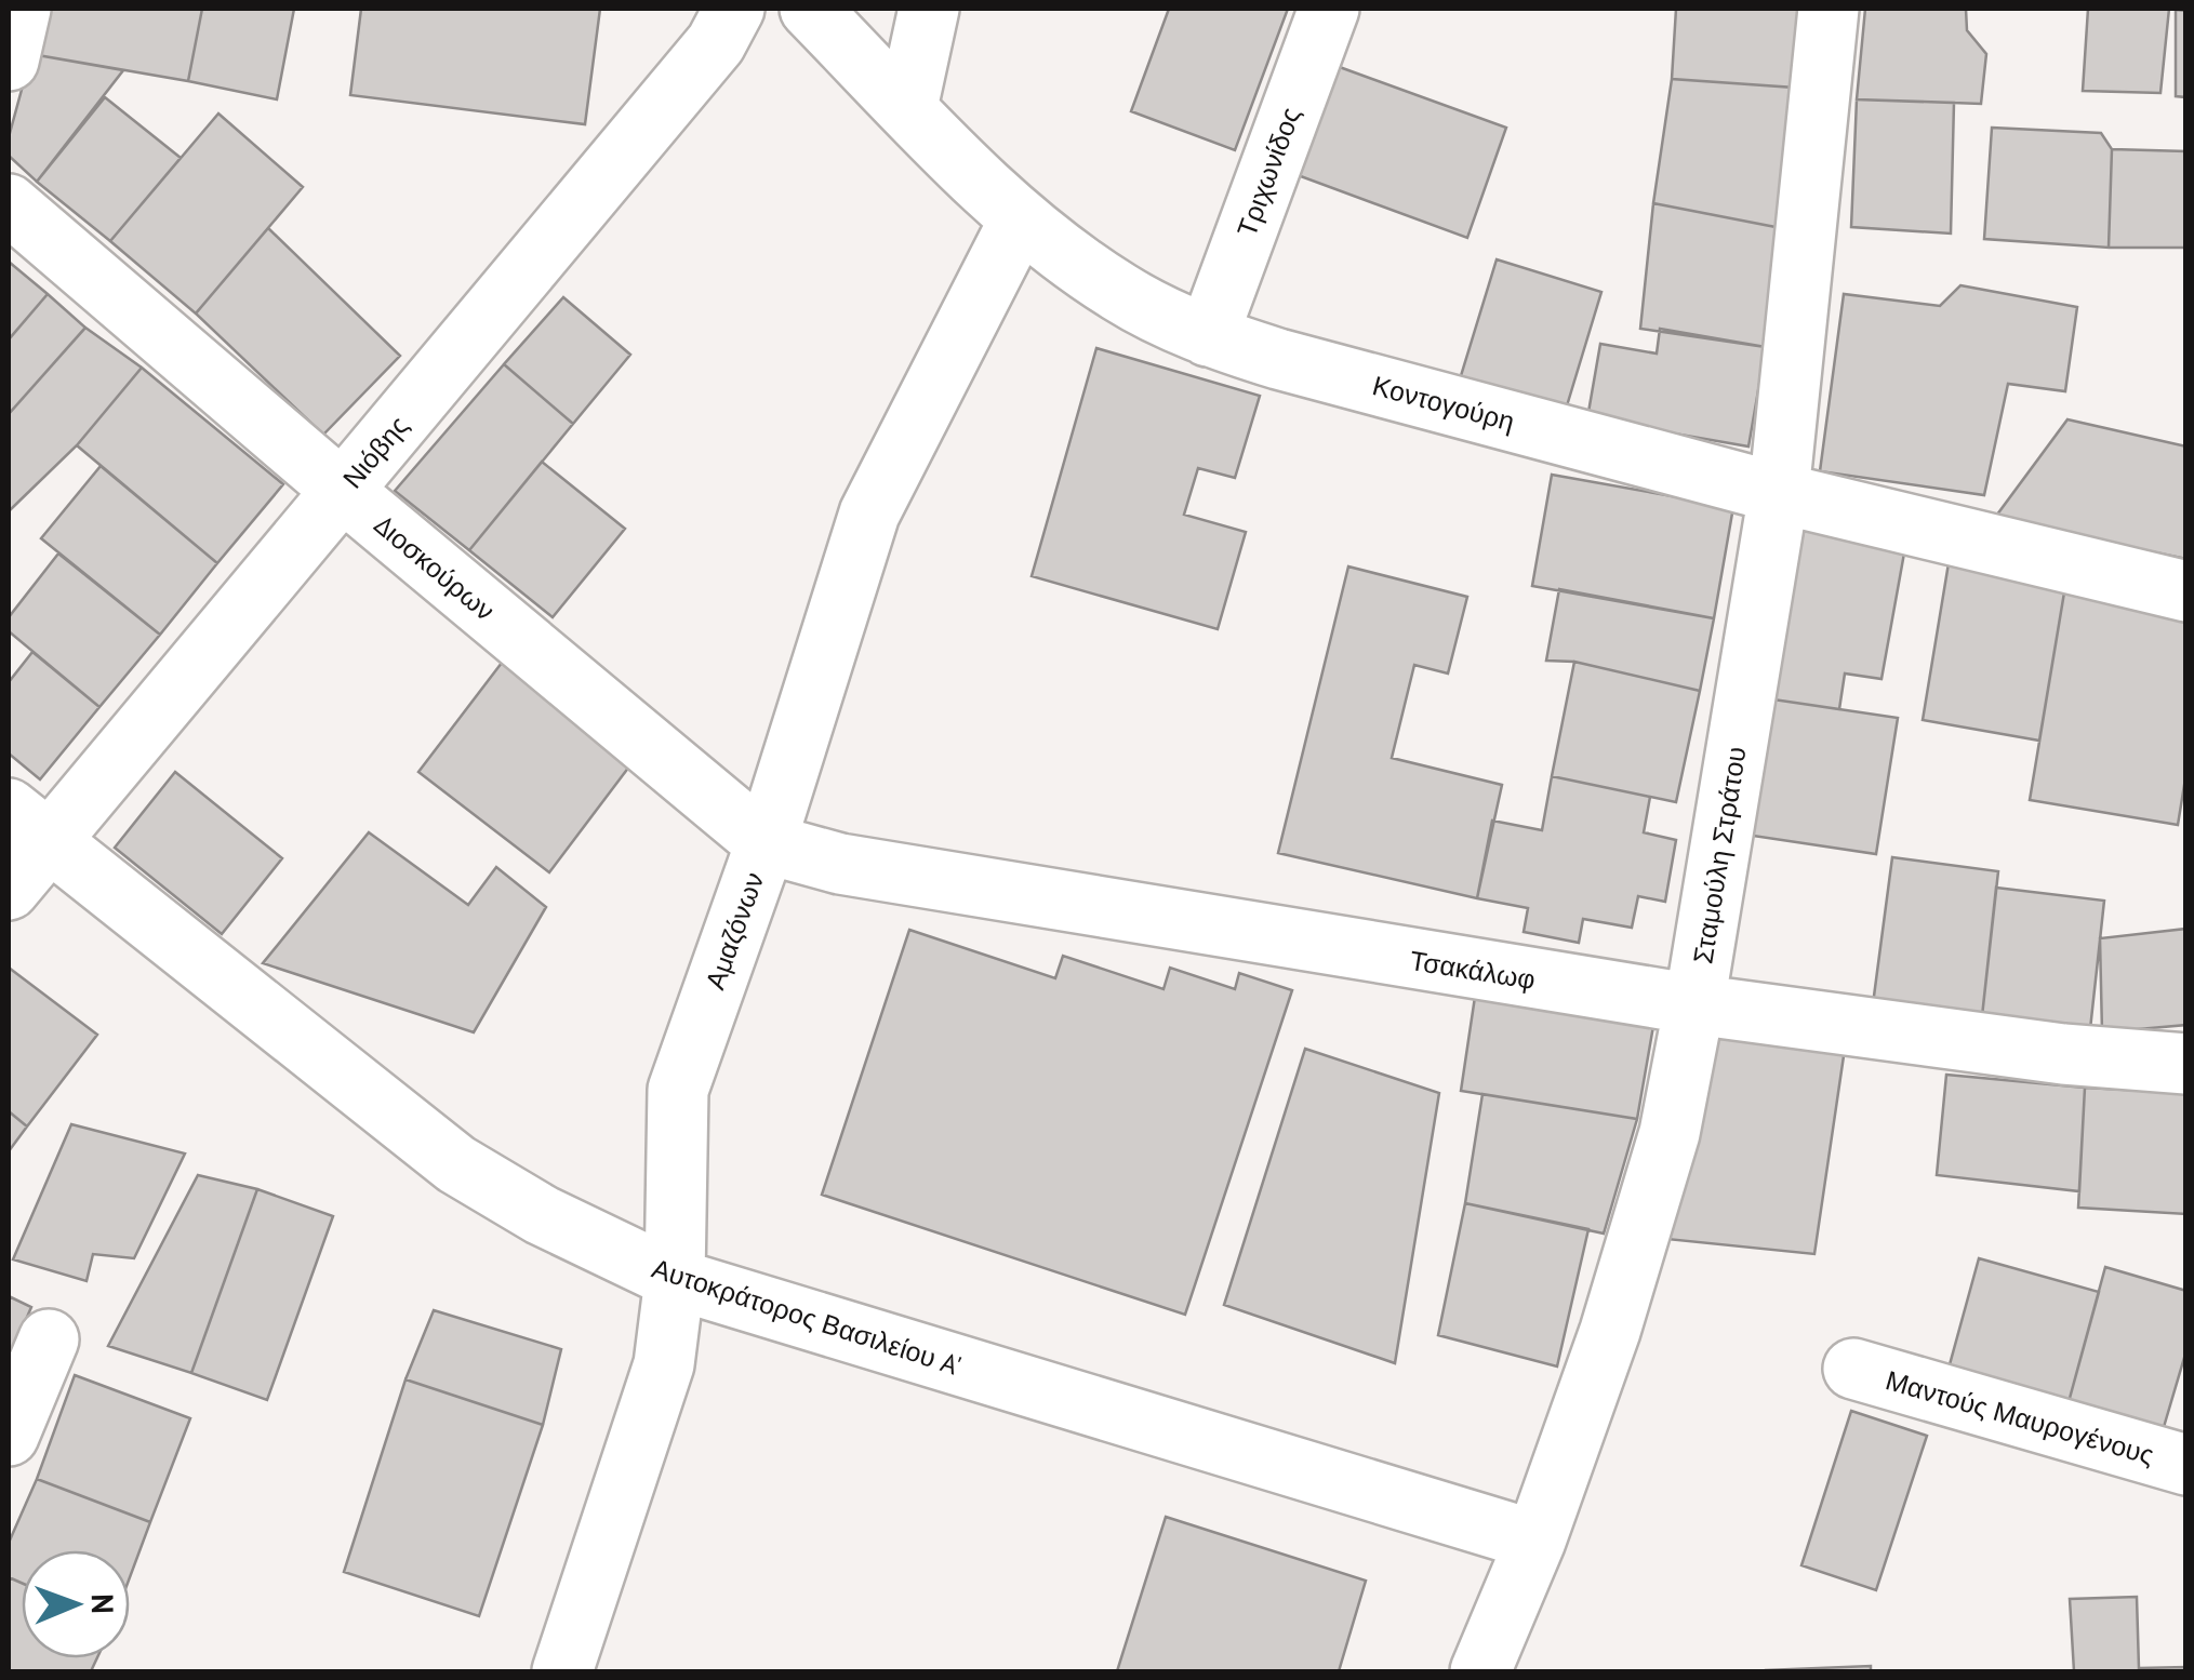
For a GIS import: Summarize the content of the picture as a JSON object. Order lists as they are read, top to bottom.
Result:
{
  "streets": {
    "street": [
      "Τριχωνίδος",
      "Κοντογούρη",
      "Νιόβης",
      "Διοσκούρων",
      "Σταμούλη Στράτου",
      "Αμαζόνων",
      "Τσακάλωφ",
      "Αυτοκράτορος Βασιλείου A'",
      "Μαντούς Μαυρογένους"
    ]
  },
  "crossings": [
    ["Τριχωνίδος", "Κοντογούρη"],
    ["Κοντογούρη", "Σταμούλη Στράτου"],
    ["Κοντογούρη", "Αμαζόνων"],
    ["Νιόβης", "Διοσκούρων"],
    ["Νιόβης", "Αυτοκράτορος Βασιλείου A'"],
    ["Διοσκούρων", "Αμαζόνων"],
    ["Διοσκούρων", "Τσακάλωφ"],
    ["Σταμούλη Στράτου", "Τσακάλωφ"],
    ["Σταμούλη Στράτου", "Αυτοκράτορος Βασιλείου A'"],
    ["Αμαζόνων", "Τσακάλωφ"],
    ["Αμαζόνων", "Αυτοκράτορος Βασιλείου A'"]
  ],
  "north": "right"
}
